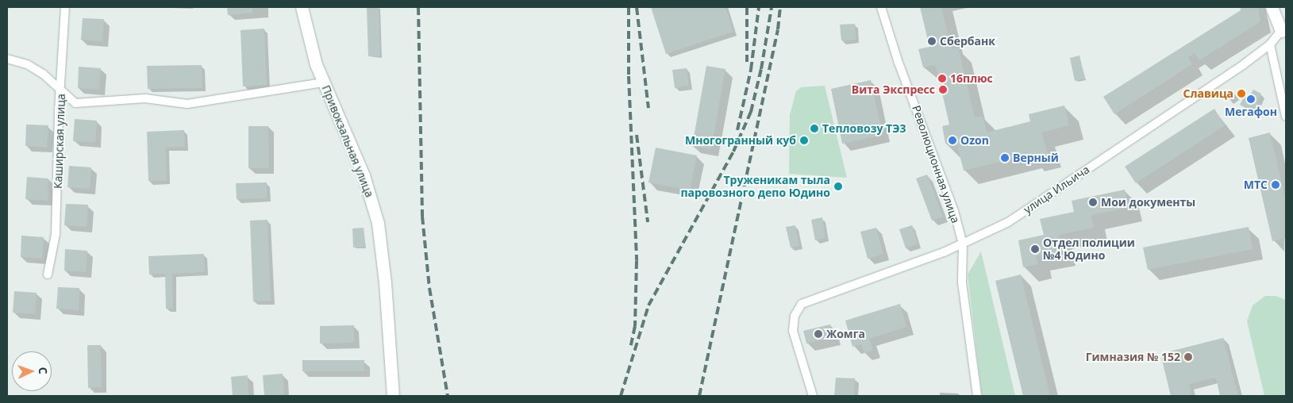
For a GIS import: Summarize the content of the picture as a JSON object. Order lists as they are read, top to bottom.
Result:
{
  "streets": {
    "main road": ["Привокзальная улица"],
    "street": ["Каширская улица", "Революционная улица", "улица Ильича"]
  },
  "crossings": [
    ["Революционная улица", "улица Ильича"]
  ],
  "places": [
    "Сбербанк",
    "16плюс",
    "Вита Экспресс",
    "Славица",
    "Мегафон",
    "Тепловозу ТЭ3",
    "Многогранный куб",
    "Ozon",
    "Верный",
    "МТС",
    "Труженикам тыла паровозного депо Юдино",
    "Мои документы",
    "Отдел полиции №4 Юдино",
    "Жомга",
    "Гимназия № 152"
  ],
  "north": "right"
}
